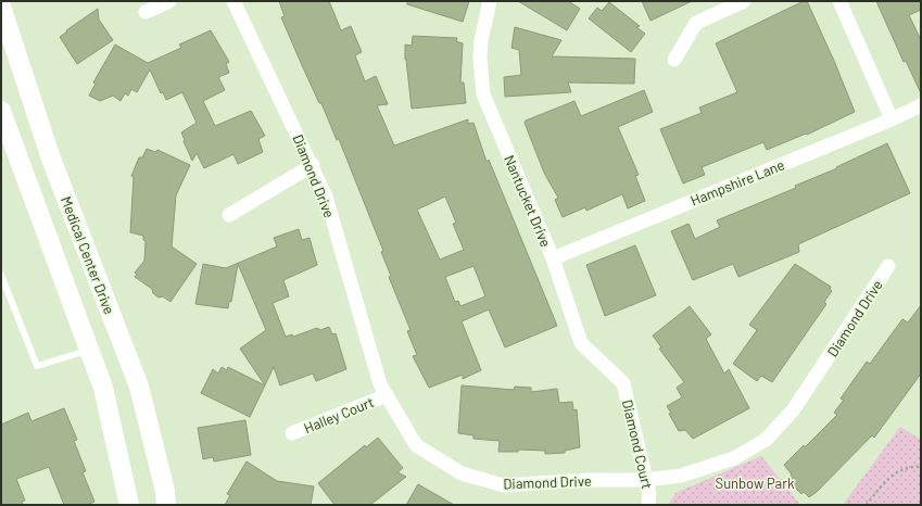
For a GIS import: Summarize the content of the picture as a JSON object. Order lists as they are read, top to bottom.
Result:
{
  "streets": {
    "main road": ["Medical Center Drive"],
    "street": [
      "Diamond Drive",
      "Hampshire Lane",
      "Nantucket Drive",
      "Halley Court",
      "Diamond Court"
    ]
  },
  "crossings": [
    ["Diamond Drive", "Halley Court"],
    ["Diamond Drive", "Diamond Court"],
    ["Hampshire Lane", "Nantucket Drive"],
    ["Nantucket Drive", "Diamond Court"]
  ],
  "parks": ["Sunbow Park"]
}
